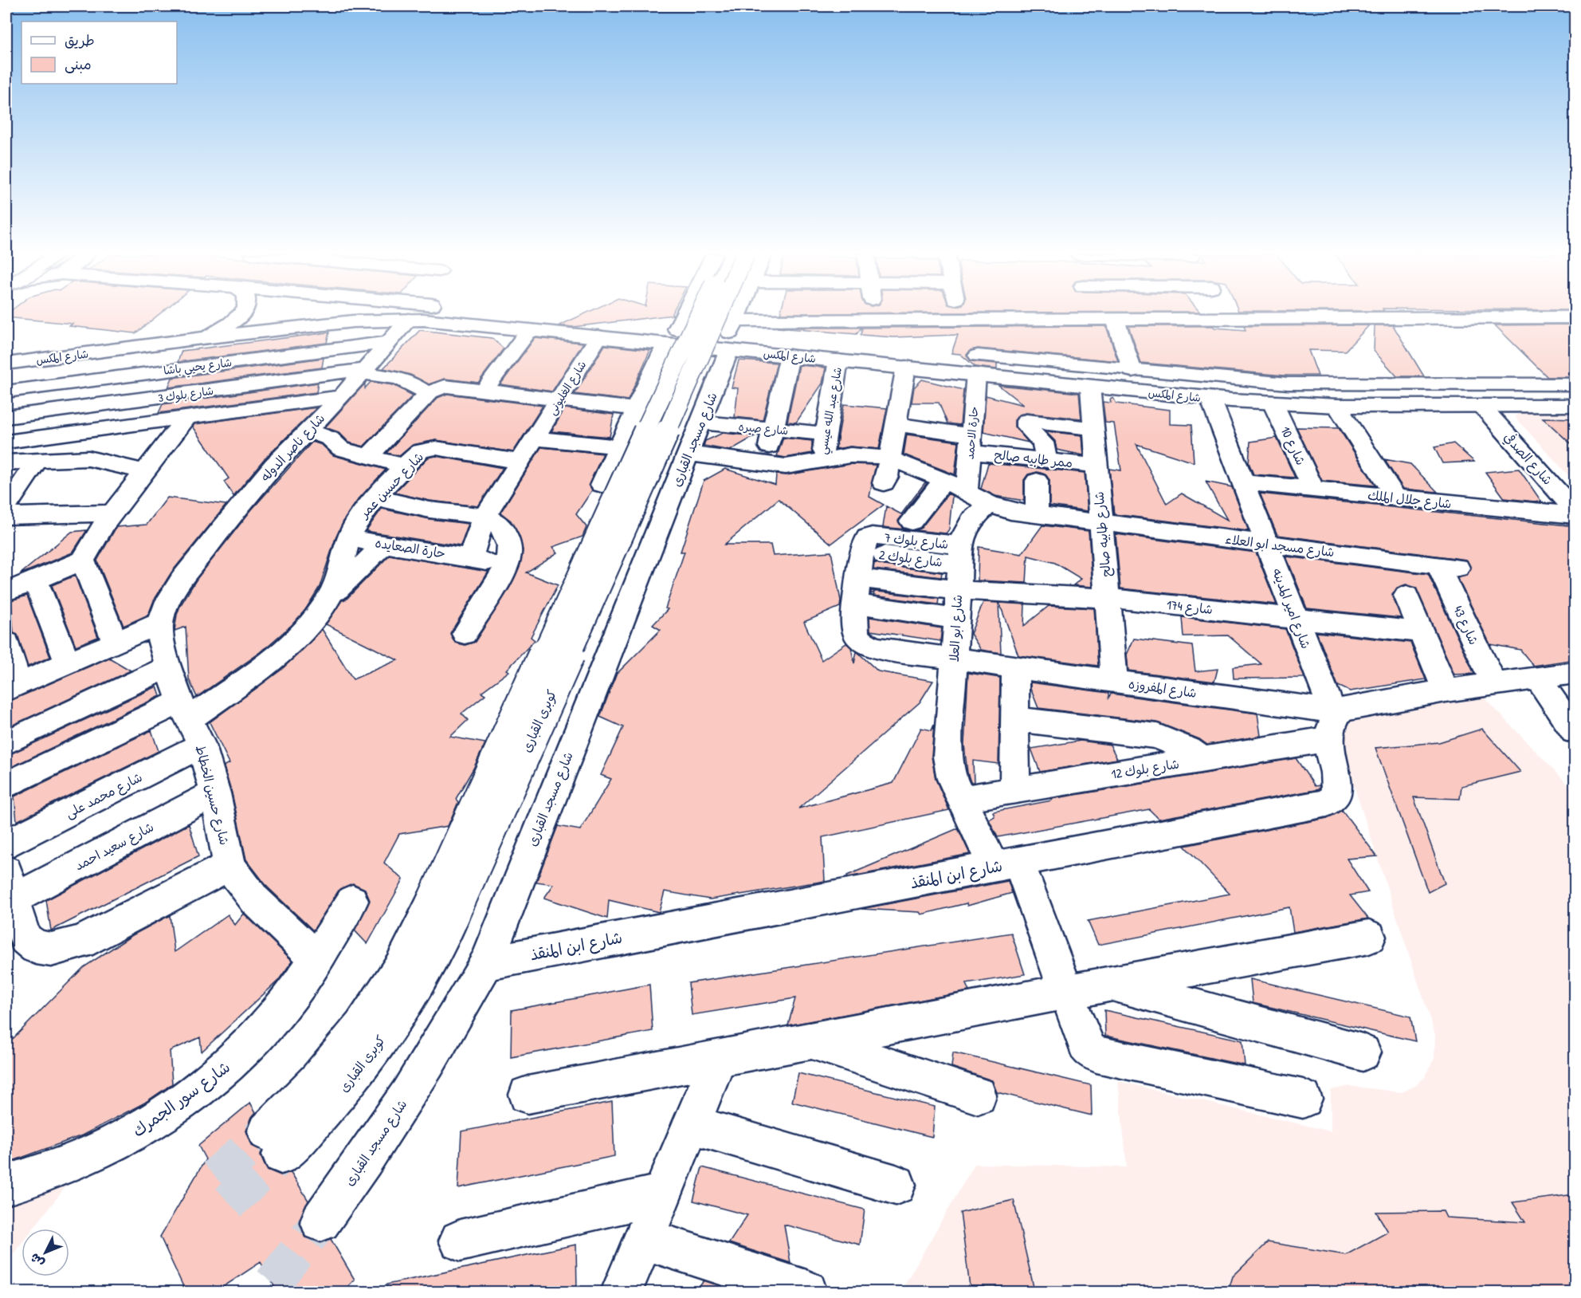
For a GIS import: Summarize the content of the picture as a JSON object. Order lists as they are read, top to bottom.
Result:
{
  "streets": {
    "street": [
      "شارع المكس",
      "شارع يحيي باشا",
      "شارع الغليونى",
      "شارع بلوك 3",
      "شارع عبد الله عيسي",
      "شارع صبره",
      "حارة الاحمد",
      "شارع مسجد القبارى",
      "شارع 10",
      "شارع ناصر الدوله",
      "ممر طابيه صالح",
      "شارع الصدفي",
      "شارع حسين عمر",
      "شارع جلال الملك",
      "شارع طابيه صالح",
      "شارع مسجد ابو العلاء",
      "حارة الصعايده",
      "شارع بلوك 2",
      "شارع 174",
      "شارع امير المدينه",
      "شارع 43",
      "شارع ابو العلا",
      "شارع المفروزه",
      "كوبرى القبارى",
      "شارع بلوك 12",
      "شارع محمد على",
      "شارع حسين الخطاط",
      "شارع سعيد احمد",
      "شارع ابن المنقذ",
      "شارع سور الجمرك"
    ]
  },
  "crossings": [
    ["شارع المكس", "شارع الغليونى"],
    ["شارع المكس", "شارع عبد الله عيسي"],
    ["شارع المكس", "حارة الاحمد"],
    ["شارع المكس", "شارع مسجد القبارى"],
    ["شارع المكس", "شارع 10"],
    ["شارع المكس", "شارع ناصر الدوله"],
    ["شارع المكس", "شارع الصدفي"],
    ["شارع المكس", "شارع طابيه صالح"],
    ["شارع المكس", "شارع امير المدينه"],
    ["شارع يحيي باشا", "شارع ناصر الدوله"],
    ["شارع الغليونى", "شارع حسين عمر"],
    ["شارع الغليونى", "حارة الصعايده"],
    ["شارع بلوك 3", "شارع ناصر الدوله"],
    ["شارع عبد الله عيسي", "شارع صبره"],
    ["شارع صبره", "شارع مسجد القبارى"],
    ["حارة الاحمد", "ممر طابيه صالح"],
    ["حارة الاحمد", "شارع ابو العلا"],
    ["شارع مسجد القبارى", "شارع ابن المنقذ"],
    ["شارع 10", "شارع جلال الملك"],
    ["شارع ناصر الدوله", "شارع حسين الخطاط"],
    ["ممر طابيه صالح", "شارع طابيه صالح"],
    ["شارع حسين عمر", "حارة الصعايده"],
    ["شارع حسين عمر", "شارع حسين الخطاط"],
    ["شارع جلال الملك", "شارع امير المدينه"],
    ["شارع طابيه صالح", "شارع مسجد ابو العلاء"],
    ["شارع طابيه صالح", "شارع 174"],
    ["شارع طابيه صالح", "شارع المفروزه"],
    ["شارع مسجد ابو العلاء", "شارع امير المدينه"],
    ["شارع مسجد ابو العلاء", "شارع 43"],
    ["شارع بلوك 2", "شارع 174"],
    ["شارع بلوك 2", "شارع ابو العلا"],
    ["شارع بلوك 2", "شارع المفروزه"],
    ["شارع 174", "شارع امير المدينه"],
    ["شارع 174", "شارع ابو العلا"],
    ["شارع امير المدينه", "شارع المفروزه"],
    ["شارع امير المدينه", "شارع بلوك 12"],
    ["شارع امير المدينه", "شارع ابن المنقذ"],
    ["شارع 43", "شارع المفروزه"],
    ["شارع ابو العلا", "شارع المفروزه"],
    ["شارع ابو العلا", "شارع بلوك 12"],
    ["شارع ابو العلا", "شارع ابن المنقذ"],
    ["شارع المفروزه", "شارع بلوك 12"],
    ["شارع المفروزه", "شارع ابن المنقذ"],
    ["شارع بلوك 12", "شارع ابن المنقذ"],
    ["شارع محمد على", "شارع حسين الخطاط"],
    ["شارع حسين الخطاط", "شارع سعيد احمد"],
    ["شارع حسين الخطاط", "شارع سور الجمرك"]
  ],
  "legend": ["طريق", "مبنى"],
  "north": "bottom left"
}
